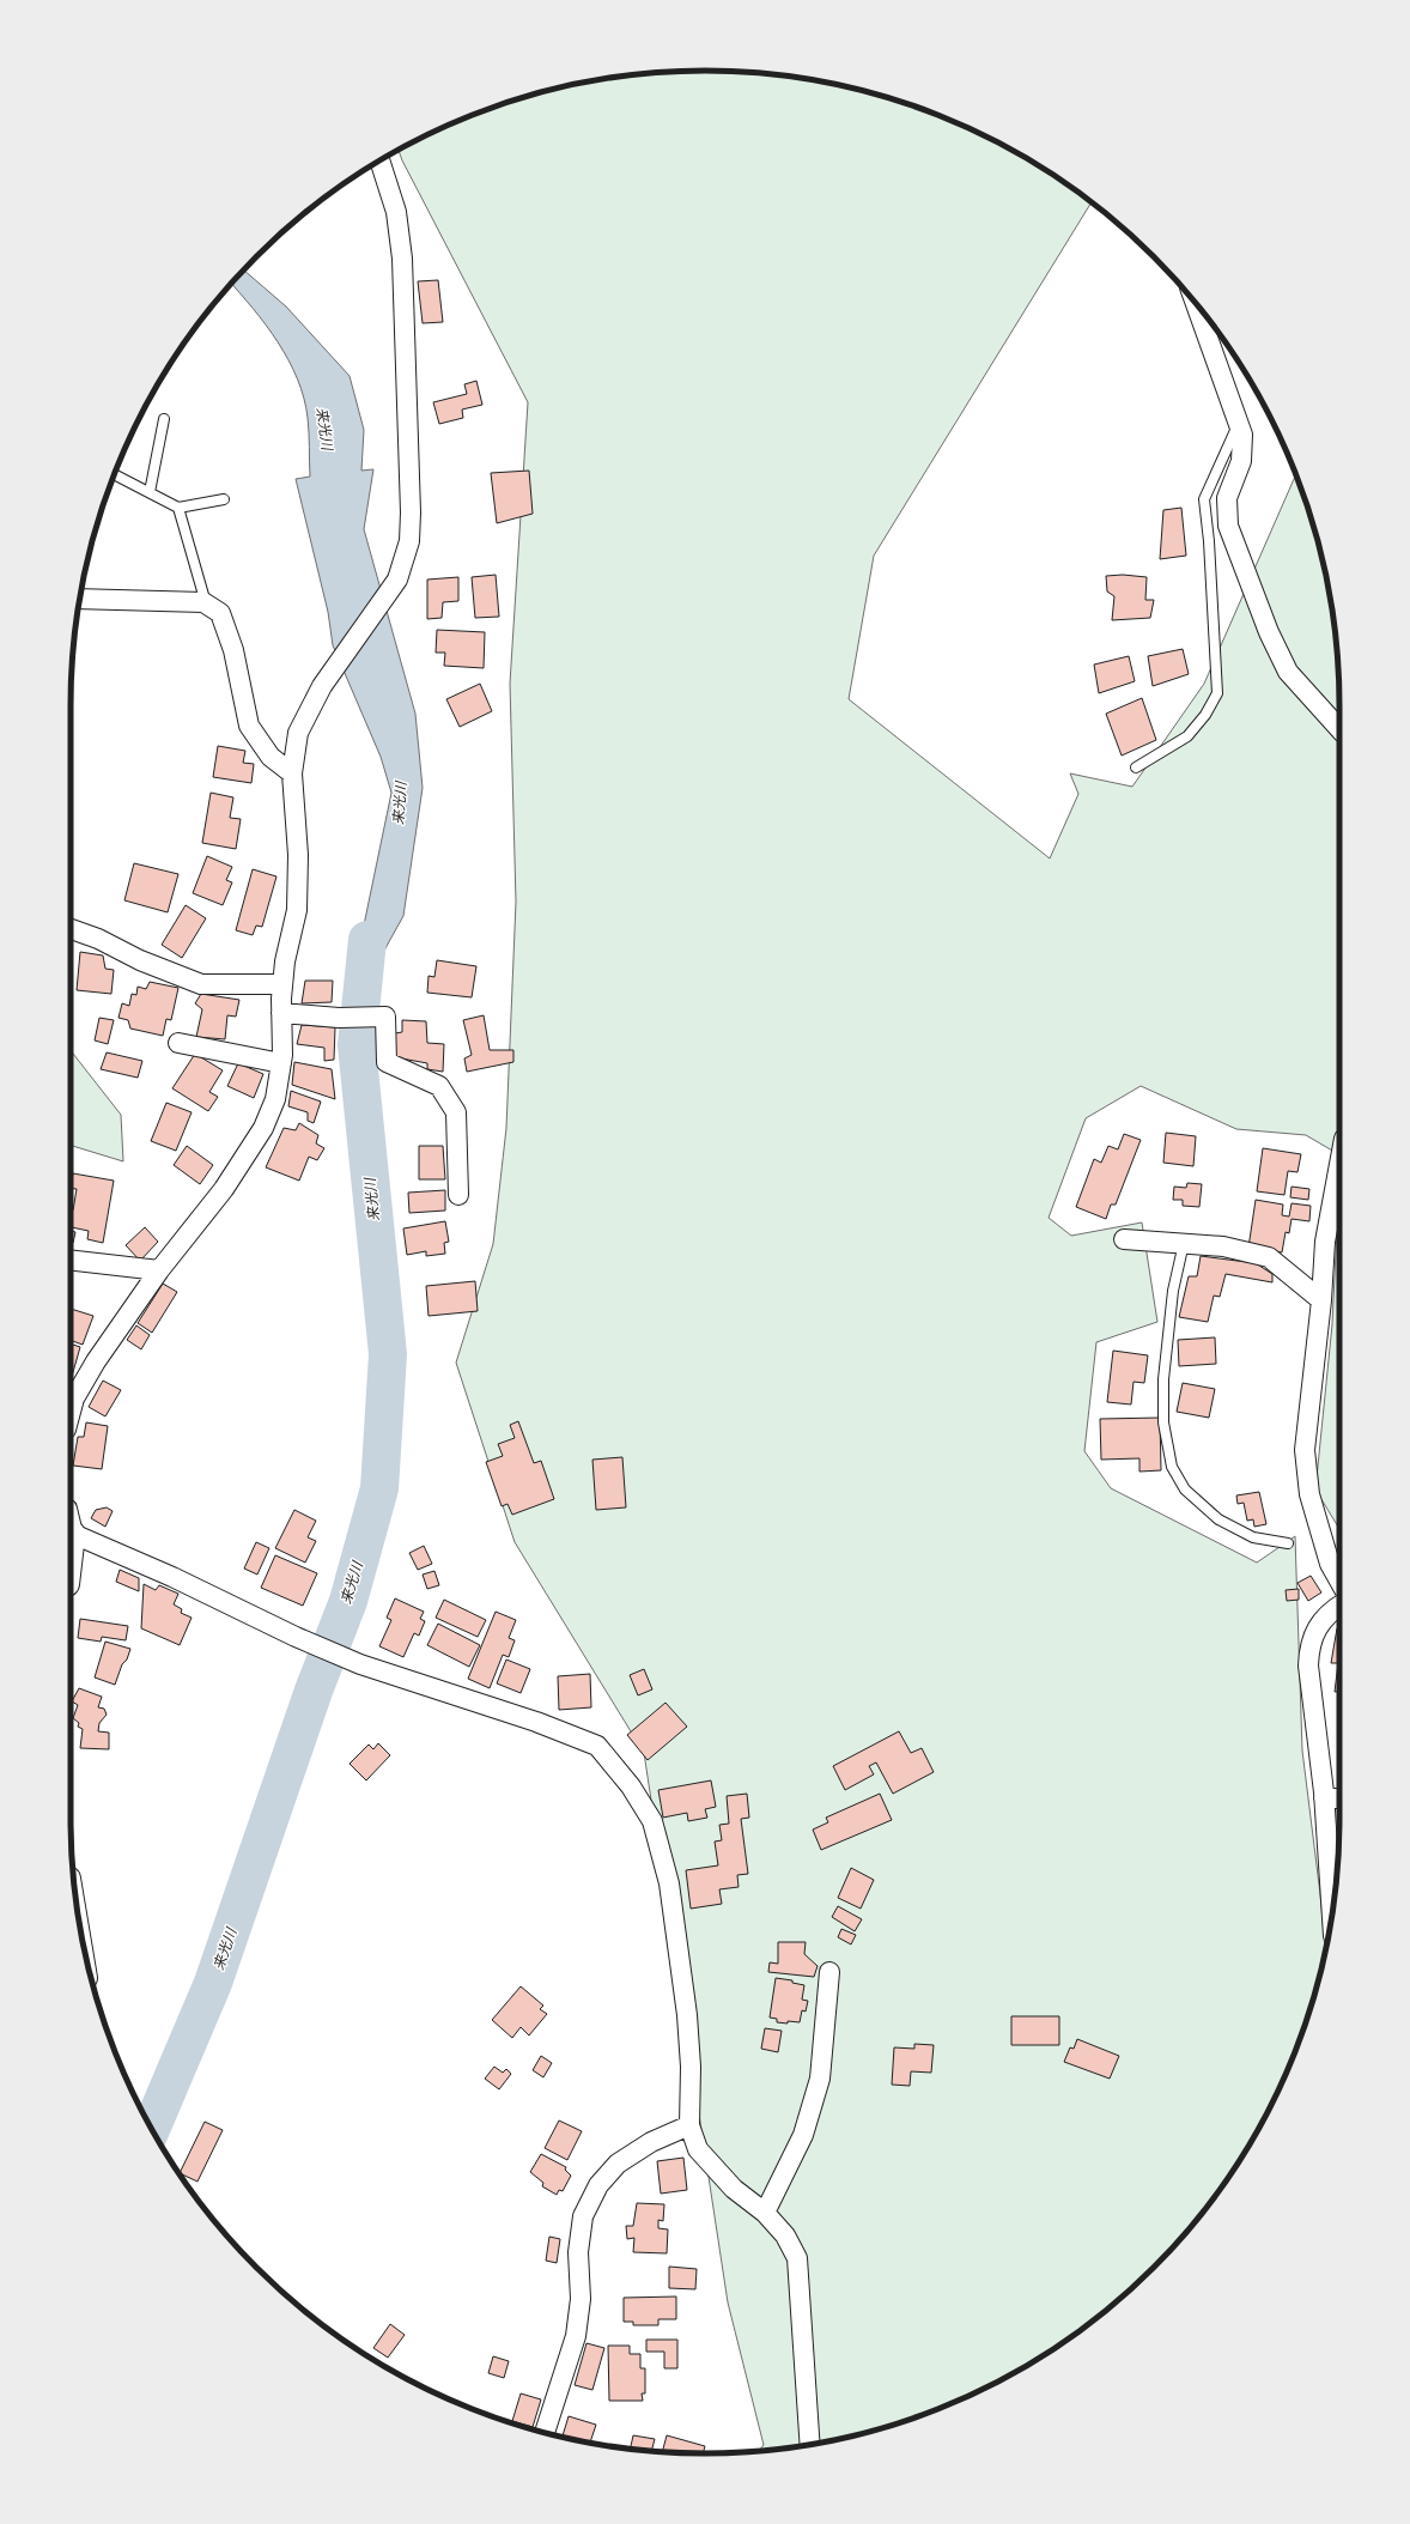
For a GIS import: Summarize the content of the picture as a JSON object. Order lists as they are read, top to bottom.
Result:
{
  "water": ["来光川"]
}
